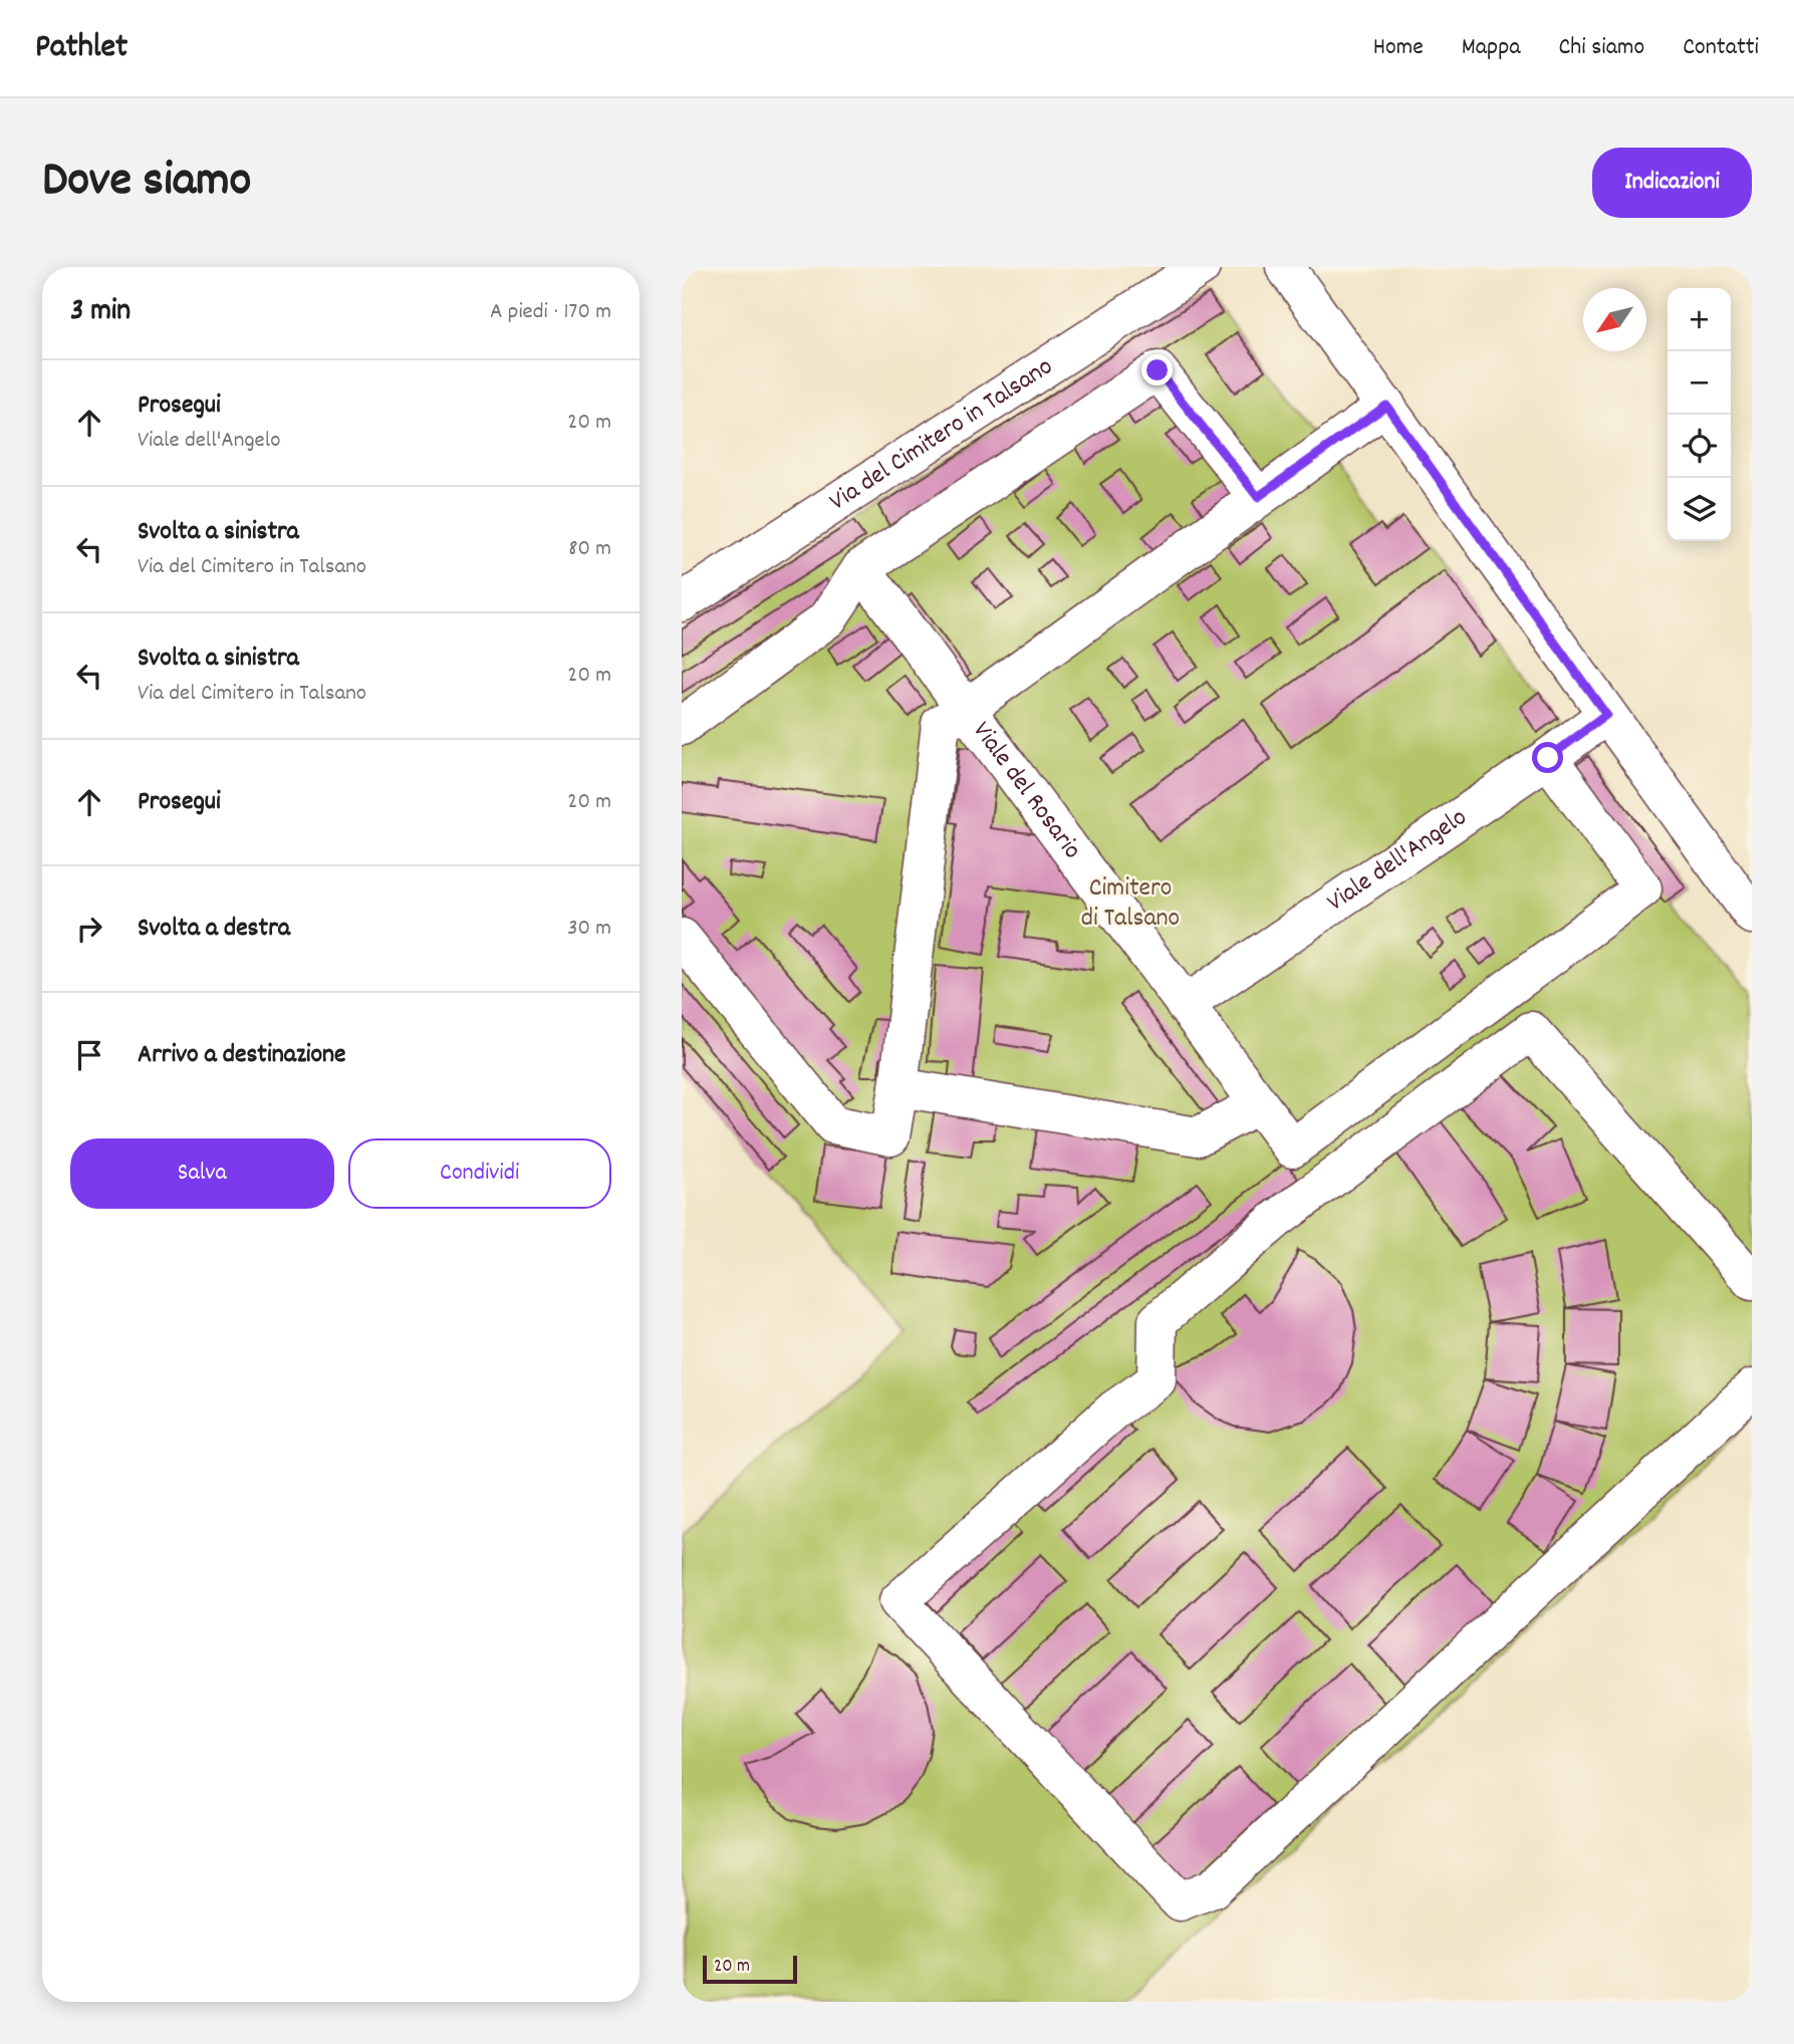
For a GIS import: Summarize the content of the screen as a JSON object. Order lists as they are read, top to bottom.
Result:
{
  "streets": {
    "street": ["Via del Cimitero in Talsano", "Viale del Rosario", "Viale dell'Angelo"]
  },
  "crossings": [
    ["Viale del Rosario", "Viale dell'Angelo"]
  ],
  "parks": ["Cimitero di Talsano"],
  "scale_bar": "20 m",
  "north": "bottom left",
  "page": {
    "header": "Pathlet",
    "nav": [
      "Home",
      "Mappa",
      "Chi siamo",
      "Contatti"
    ],
    "title": "Dove siamo",
    "buttons": [
      "Indicazioni",
      ["Salva", "Condividi"]
    ],
    "heading": ["3 min", "A piedi · 170 m"],
    "map_buttons": ["+", "−"],
    "list": [
      ["Prosegui", "Viale dell'Angelo", "20 m"],
      ["Svolta a sinistra", "Via del Cimitero in Talsano", "80 m"],
      ["Svolta a sinistra", "Via del Cimitero in Talsano", "20 m"],
      ["Prosegui", "20 m"],
      ["Svolta a destra", "30 m"],
      "Arrivo a destinazione"
    ],
    "scale": "20 m"
  }
}
